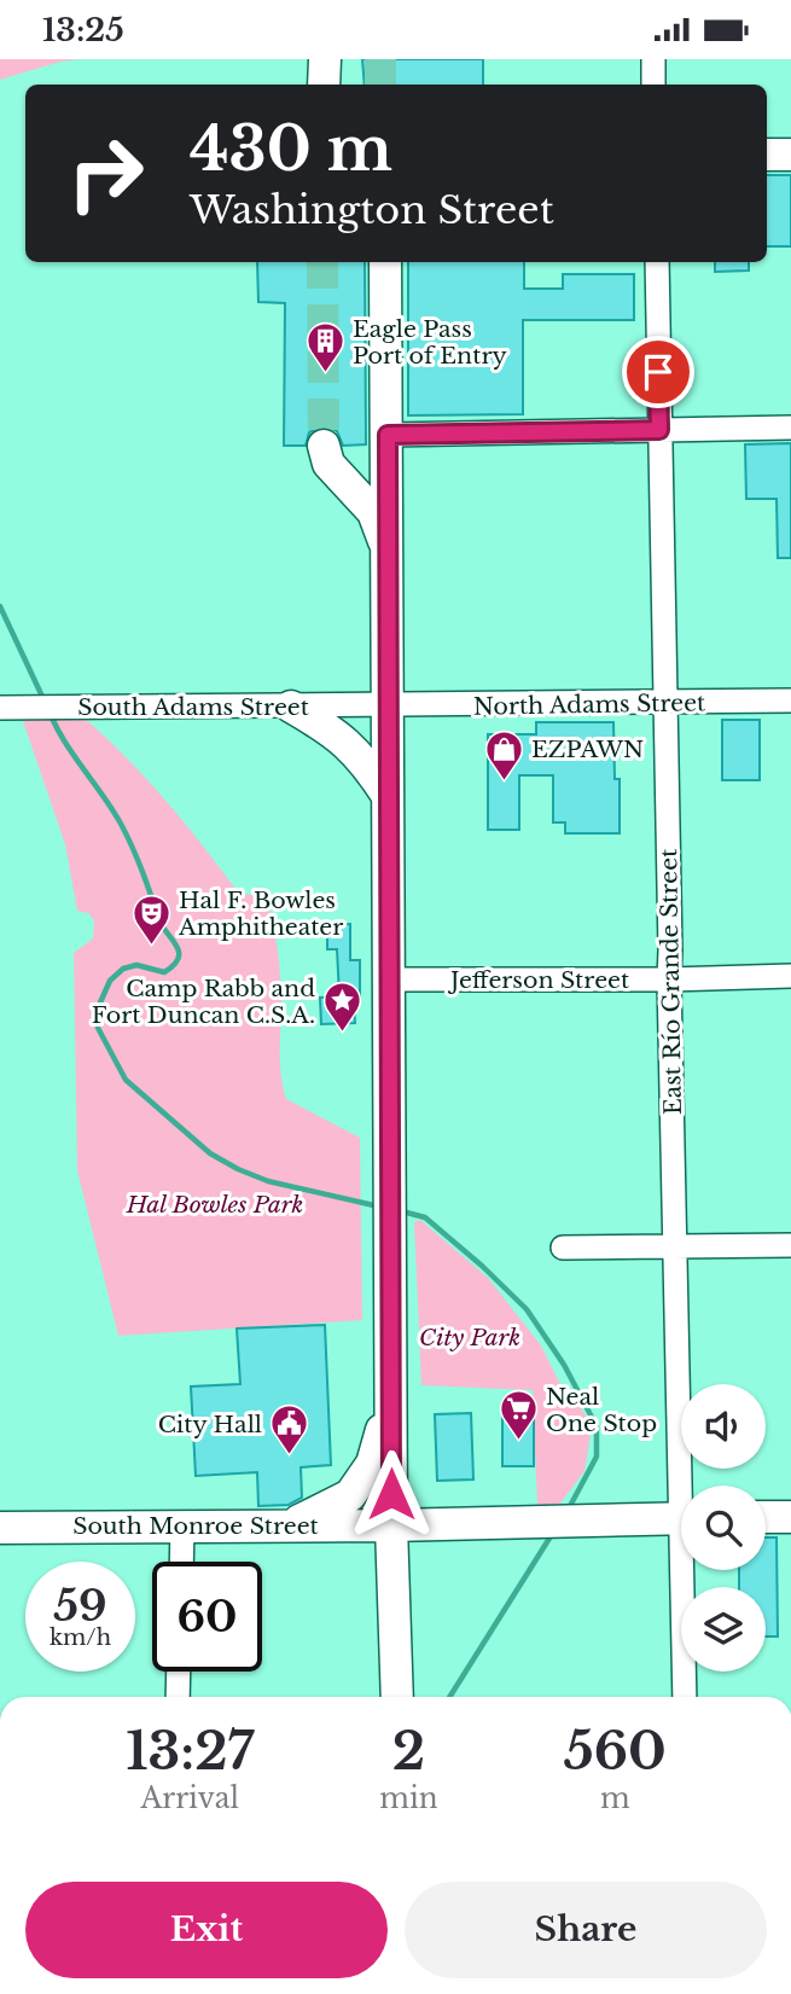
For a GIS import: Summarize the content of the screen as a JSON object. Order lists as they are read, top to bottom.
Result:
{
  "streets": {
    "main road": ["South Monroe Street"],
    "street": [
      "North Adams Street",
      "South Adams Street",
      "Jefferson Street",
      "East Río Grande Street"
    ]
  },
  "crossings": [
    ["North Adams Street", "South Adams Street"],
    ["North Adams Street", "East Río Grande Street"],
    ["Jefferson Street", "East Río Grande Street"]
  ],
  "parks": ["Hal Bowles Park", "City Park"],
  "places": {
    "building": ["Eagle Pass Port of Entry"],
    "shop": ["EZPAWN"],
    "theatre": ["Hal F. Bowles Amphitheater"],
    "place": ["Camp Rabb and Fort Duncan C.S.A."],
    "supermarket": ["Neal One Stop"],
    "public building": ["City Hall"]
  },
  "page": {
    "status": "13:25",
    "turn": ["430 m", "Washington Street"],
    "speed": "59 km/h",
    "limit": "60",
    "eta": [
      "13:27",
      "Arrival",
      "2",
      "min",
      "560",
      "m"
    ],
    "buttons": ["Exit", "Share"]
  }
}
